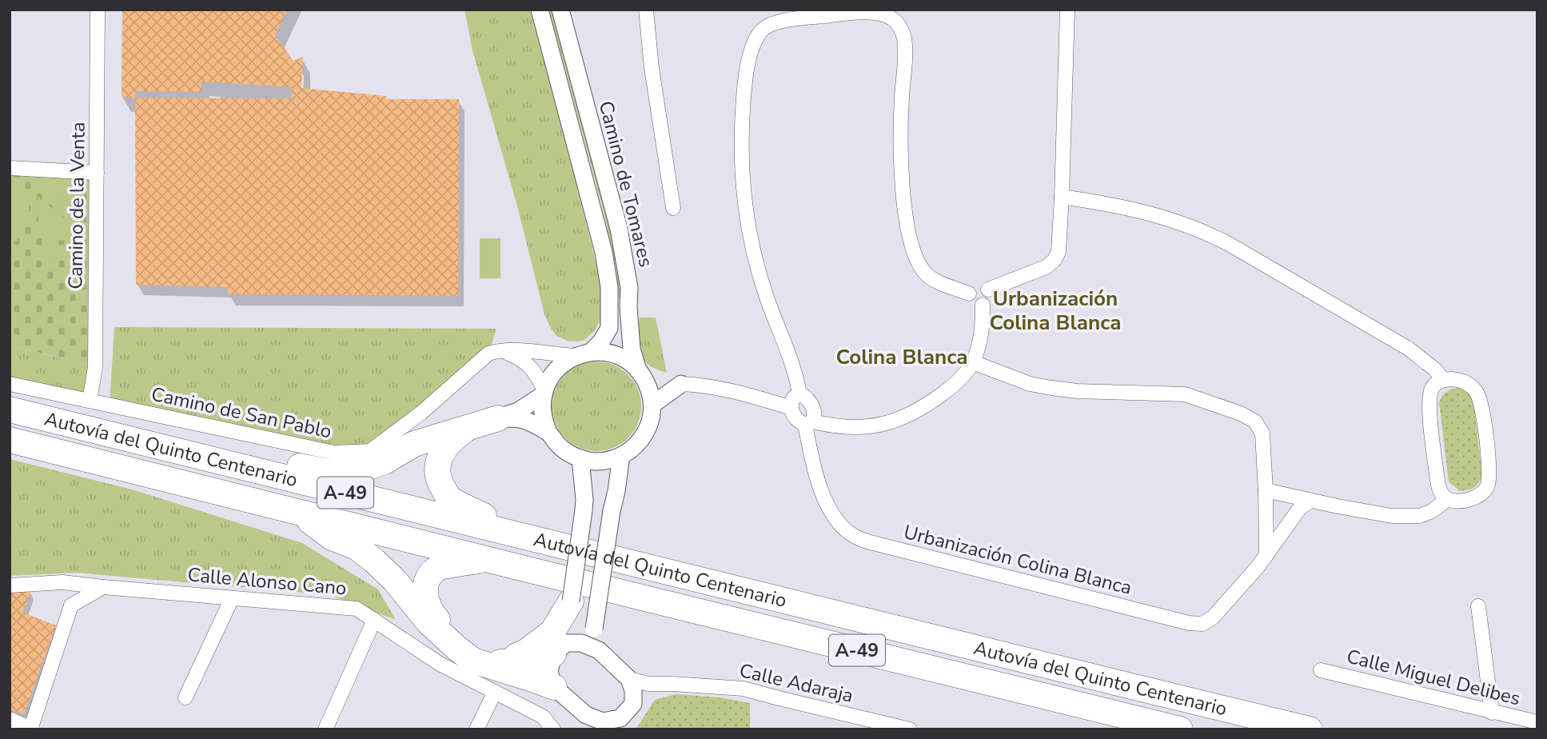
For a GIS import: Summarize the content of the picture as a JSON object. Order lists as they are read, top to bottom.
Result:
{
  "streets": {
    "highway": ["Autovía del Quinto Centenario", "A-49"],
    "street": [
      "Camino de Tomares",
      "Camino de la Venta",
      "Camino de San Pablo",
      "Urbanización Colina Blanca",
      "Calle Alonso Cano",
      "Calle Miguel Delibes",
      "Calle Adaraja"
    ]
  },
  "crossings": [
    ["Camino de la Venta", "Camino de San Pablo"]
  ],
  "districts": ["Urbanización Colina Blanca", "Colina Blanca"]
}
